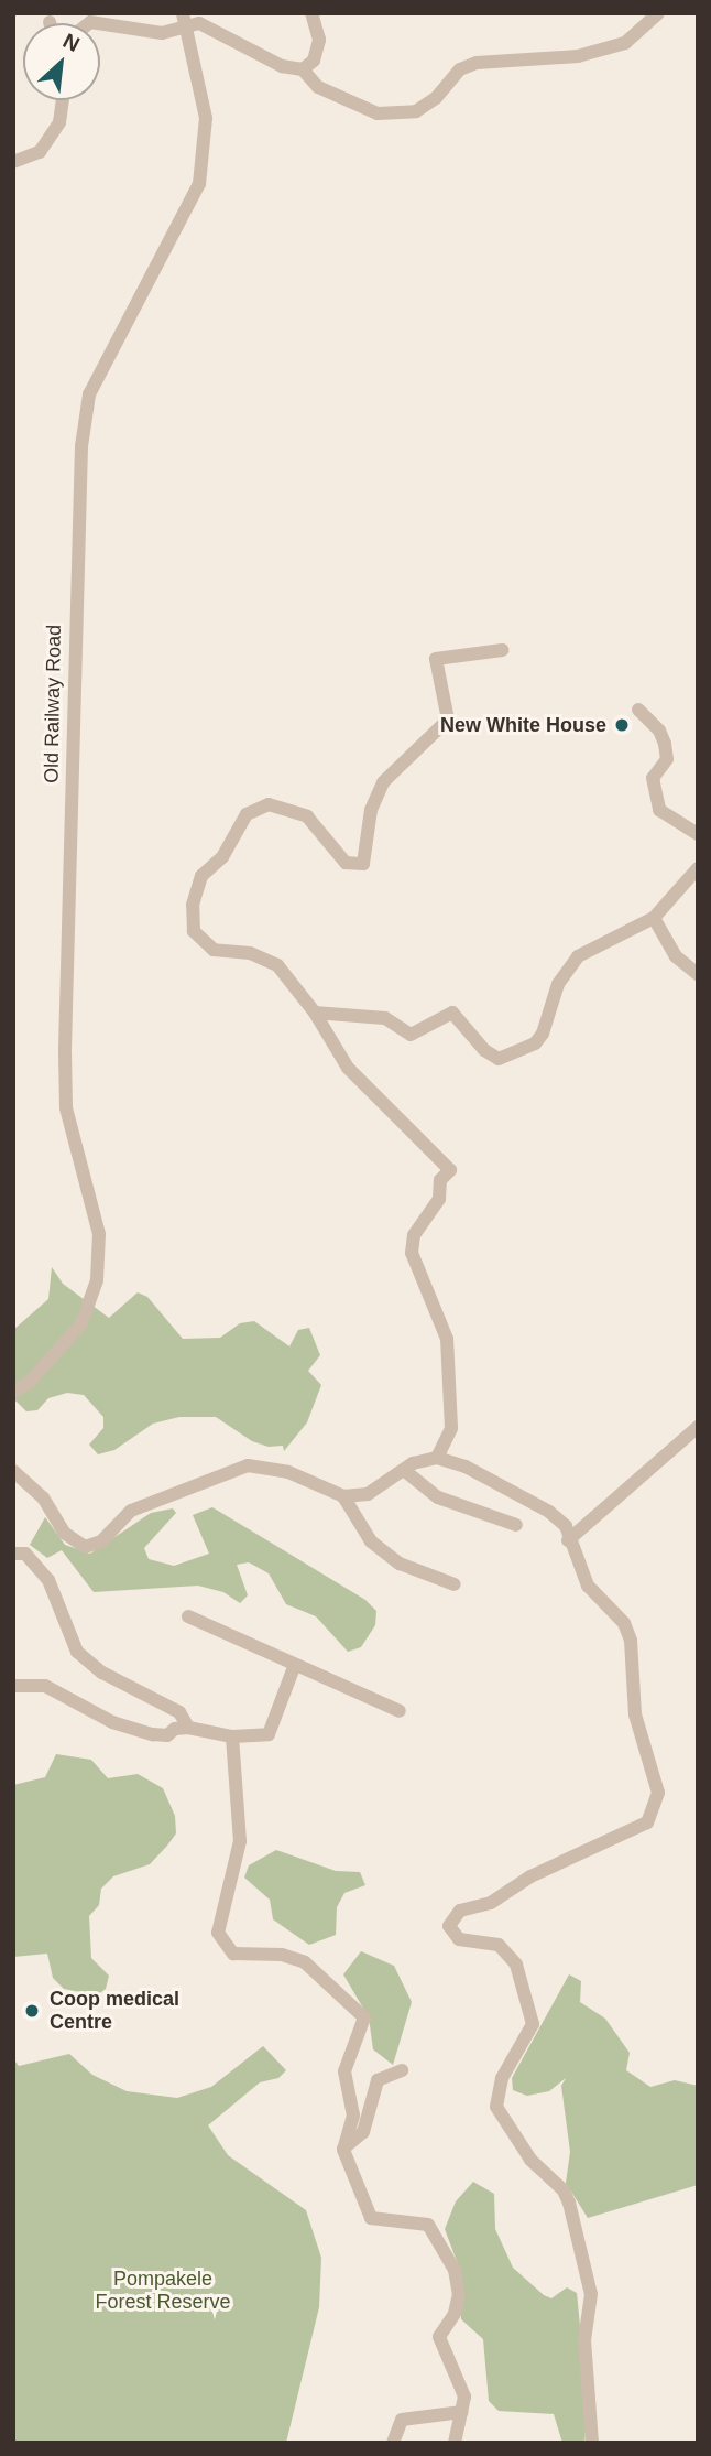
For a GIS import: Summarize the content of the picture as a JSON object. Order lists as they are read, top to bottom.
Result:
{
  "streets": {
    "street": ["Old Railway Road"]
  },
  "parks": ["Pompakele Forest Reserve"],
  "places": ["New White House", "Coop medical Centre"],
  "north": "top right"
}
